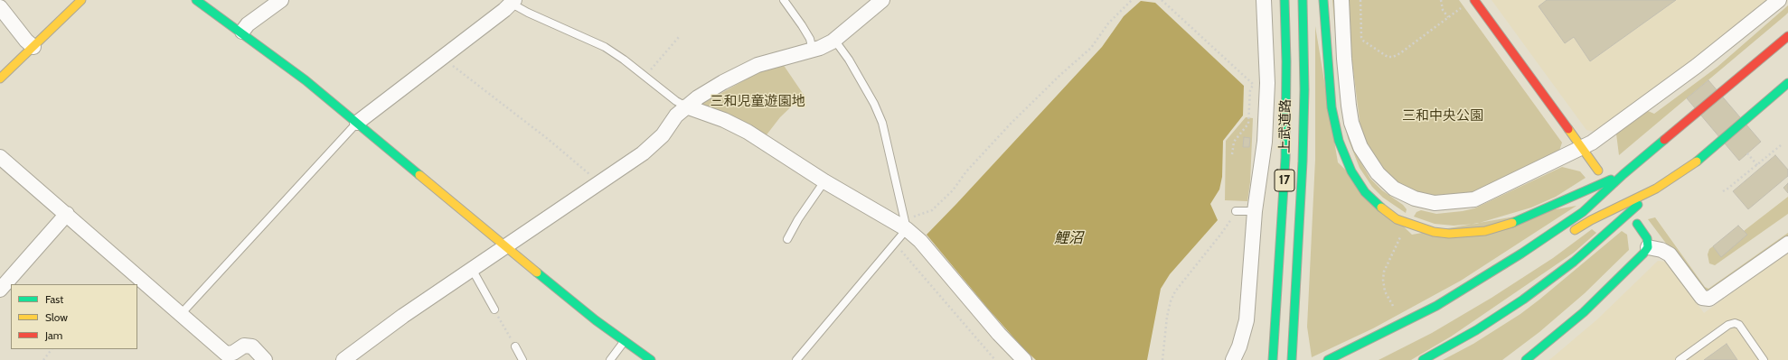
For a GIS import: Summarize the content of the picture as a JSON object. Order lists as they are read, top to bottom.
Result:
{
  "streets": {
    "main road": ["上武道路", "17"]
  },
  "water": ["鯉沼"],
  "parks": ["三和児童遊園地", "三和中央公園"],
  "legend": ["Fast", "Slow", "Jam"]
}
